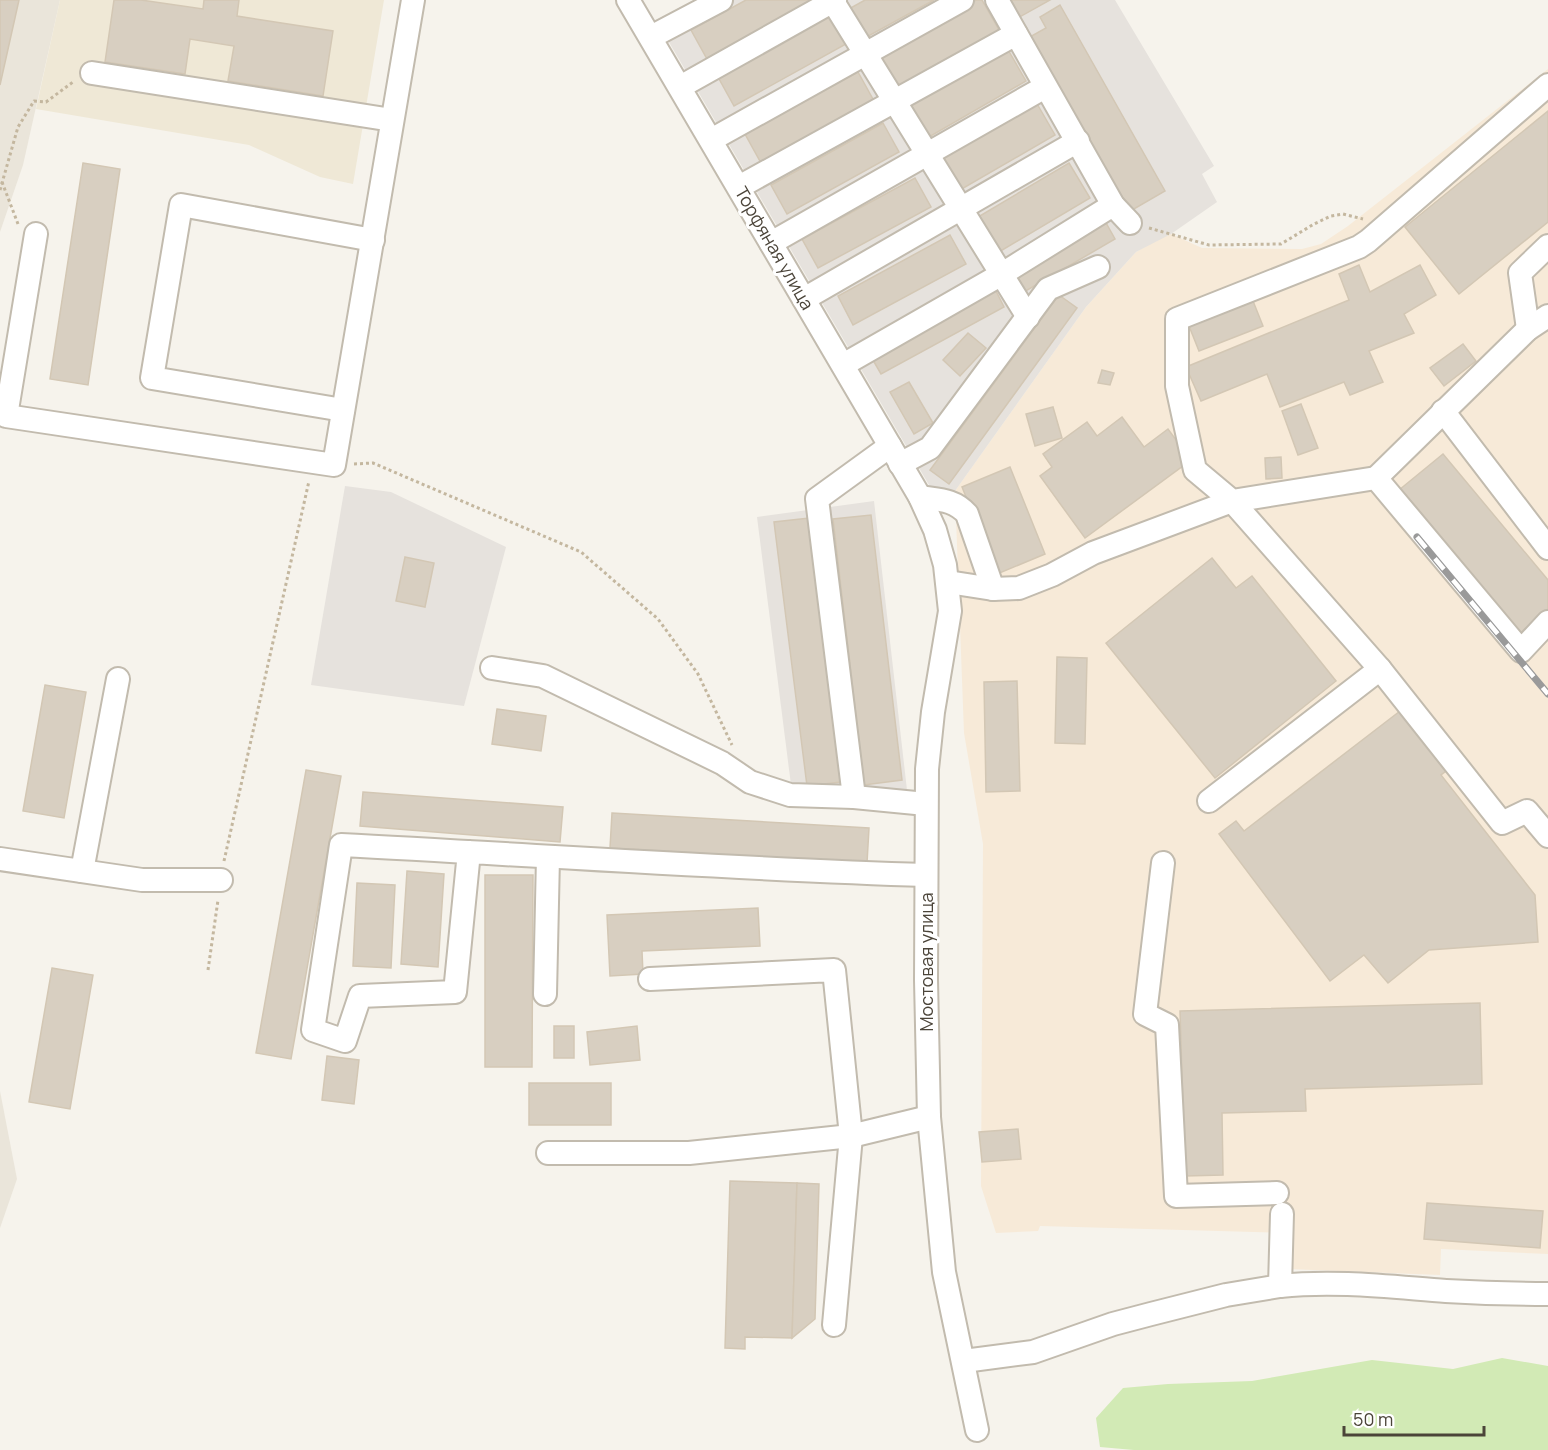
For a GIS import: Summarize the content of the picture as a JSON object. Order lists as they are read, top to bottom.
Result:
{
  "streets": {
    "street": ["Торфяная улица", "Мостовая улица"]
  },
  "crossings": [
    ["Торфяная улица", "Мостовая улица"]
  ],
  "scale_bar": "50 m"
}
